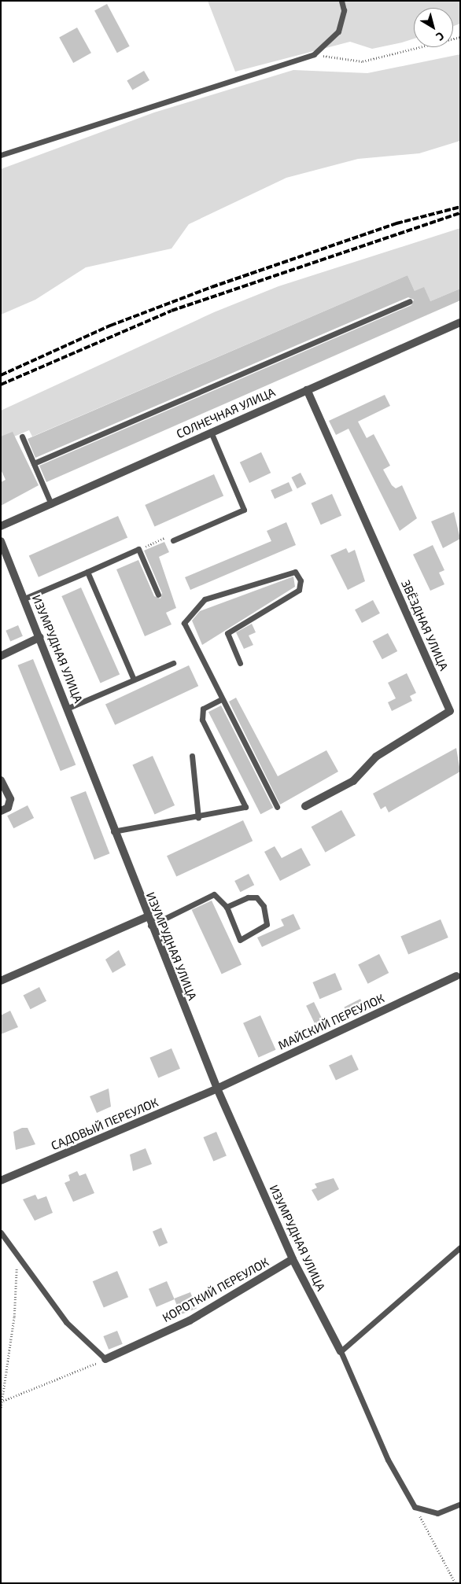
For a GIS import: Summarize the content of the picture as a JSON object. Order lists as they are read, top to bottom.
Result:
{
  "streets": {
    "street": [
      "СОЛНЕЧНАЯ УЛИЦА",
      "ЗВЁЗДНАЯ УЛИЦА",
      "ИЗУМРУДНАЯ УЛИЦА",
      "МАЙСКИЙ ПЕРЕУЛОК",
      "САДОВЫЙ ПЕРЕУЛОК",
      "КОРОТКИЙ ПЕРЕУЛОК"
    ]
  },
  "crossings": [
    ["СОЛНЕЧНАЯ УЛИЦА", "ЗВЁЗДНАЯ УЛИЦА"],
    ["ИЗУМРУДНАЯ УЛИЦА", "МАЙСКИЙ ПЕРЕУЛОК"],
    ["ИЗУМРУДНАЯ УЛИЦА", "САДОВЫЙ ПЕРЕУЛОК"],
    ["ИЗУМРУДНАЯ УЛИЦА", "КОРОТКИЙ ПЕРЕУЛОК"],
    ["МАЙСКИЙ ПЕРЕУЛОК", "САДОВЫЙ ПЕРЕУЛОК"]
  ],
  "north": "bottom right"
}
